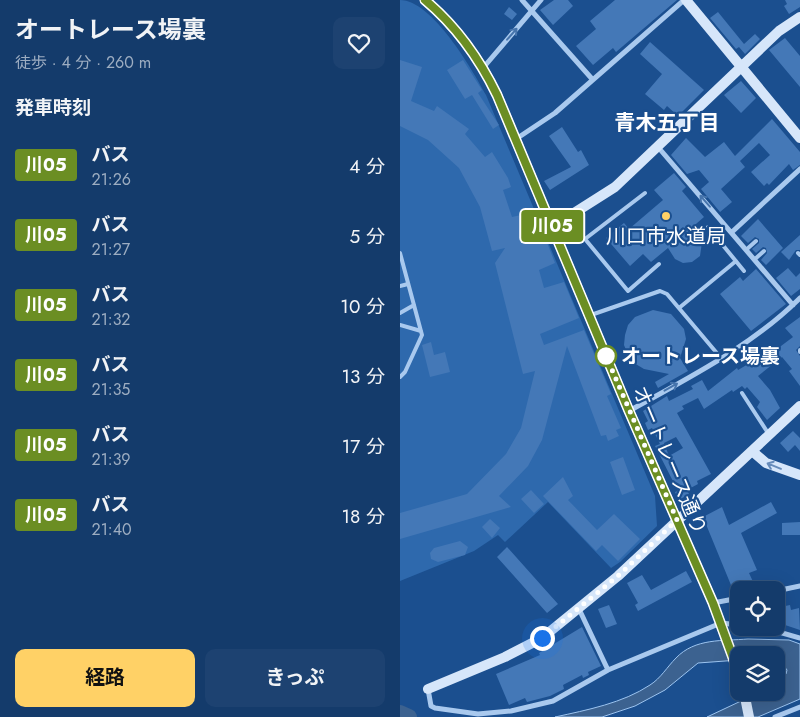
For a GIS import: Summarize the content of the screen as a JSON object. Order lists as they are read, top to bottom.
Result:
{
  "streets": {
    "street": ["オートレース通り"]
  },
  "districts": ["青木五丁目"],
  "places": ["川口市水道局", "オートレース場裏"],
  "lines": ["bus line 川05"],
  "page": {
    "heading": [
      ["オートレース場裏", "徒歩 · 4 分 · 260 m"],
      "発車時刻"
    ],
    "on_map": "川05",
    "list": [
      {
        "mark": "川05",
        "name": "バス",
        "note": "21:26",
        "value": "4 分"
      },
      {
        "mark": "川05",
        "name": "バス",
        "note": "21:27",
        "value": "5 分"
      },
      {
        "mark": "川05",
        "name": "バス",
        "note": "21:32",
        "value": "10 分"
      },
      {
        "mark": "川05",
        "name": "バス",
        "note": "21:35",
        "value": "13 分"
      },
      {
        "mark": "川05",
        "name": "バス",
        "note": "21:39",
        "value": "17 分"
      },
      {
        "mark": "川05",
        "name": "バス",
        "note": "21:40",
        "value": "18 分"
      }
    ],
    "buttons": ["経路", "きっぷ"]
  }
}
